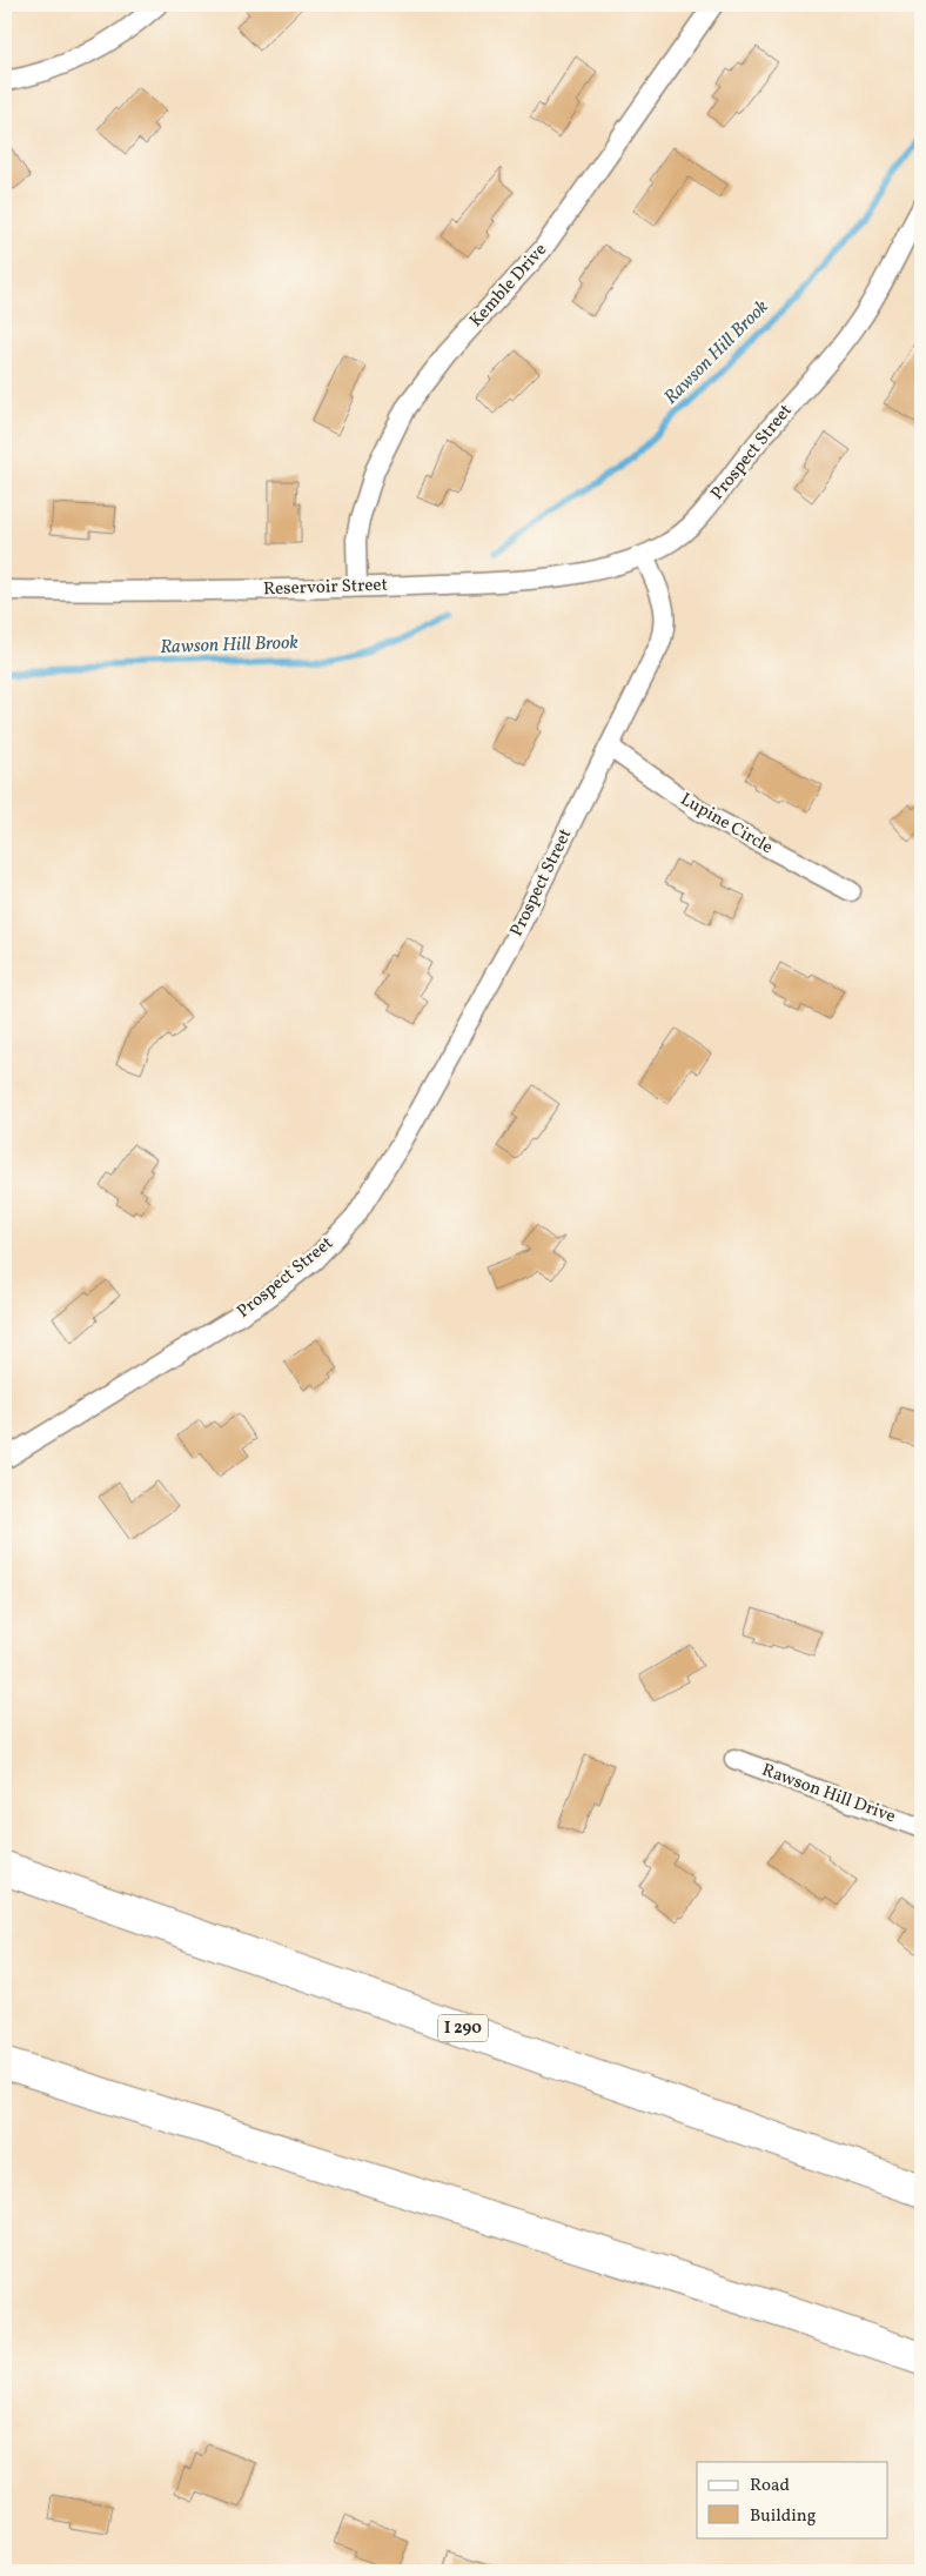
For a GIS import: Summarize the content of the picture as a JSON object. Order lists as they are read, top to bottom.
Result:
{
  "streets": {
    "highway": ["I 290"],
    "street": [
      "Kemble Drive",
      "Prospect Street",
      "Reservoir Street",
      "Lupine Circle",
      "Rawson Hill Drive"
    ]
  },
  "crossings": [
    ["Kemble Drive", "Reservoir Street"],
    ["Prospect Street", "Reservoir Street"],
    ["Prospect Street", "Lupine Circle"]
  ],
  "water": ["Rawson Hill Brook"],
  "legend": ["Road", "Building"]
}
